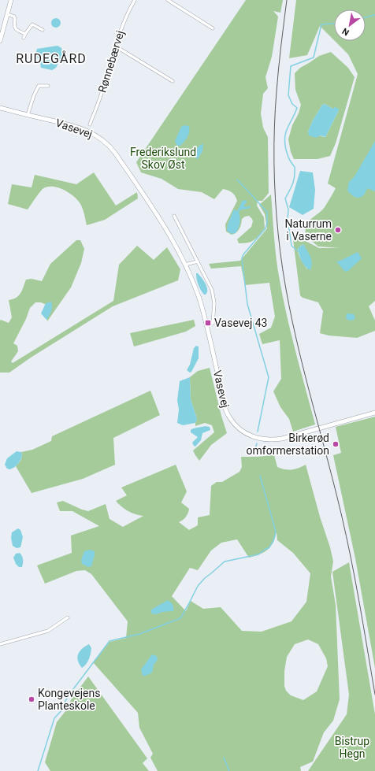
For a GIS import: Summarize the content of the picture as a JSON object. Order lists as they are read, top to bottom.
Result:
{
  "streets": {
    "street": ["Rønnebærvej", "Vasevej"]
  },
  "districts": ["RUDEGÅRD"],
  "parks": ["Frederikslund Skov Øst", "Bistrup Hegn"],
  "places": {
    "other": ["Naturrum i Vaserne", "Birkerød omformerstation", "Kongevejens Planteskole"],
    "transit": ["Vasevej 43"]
  },
  "north": "bottom left"
}
